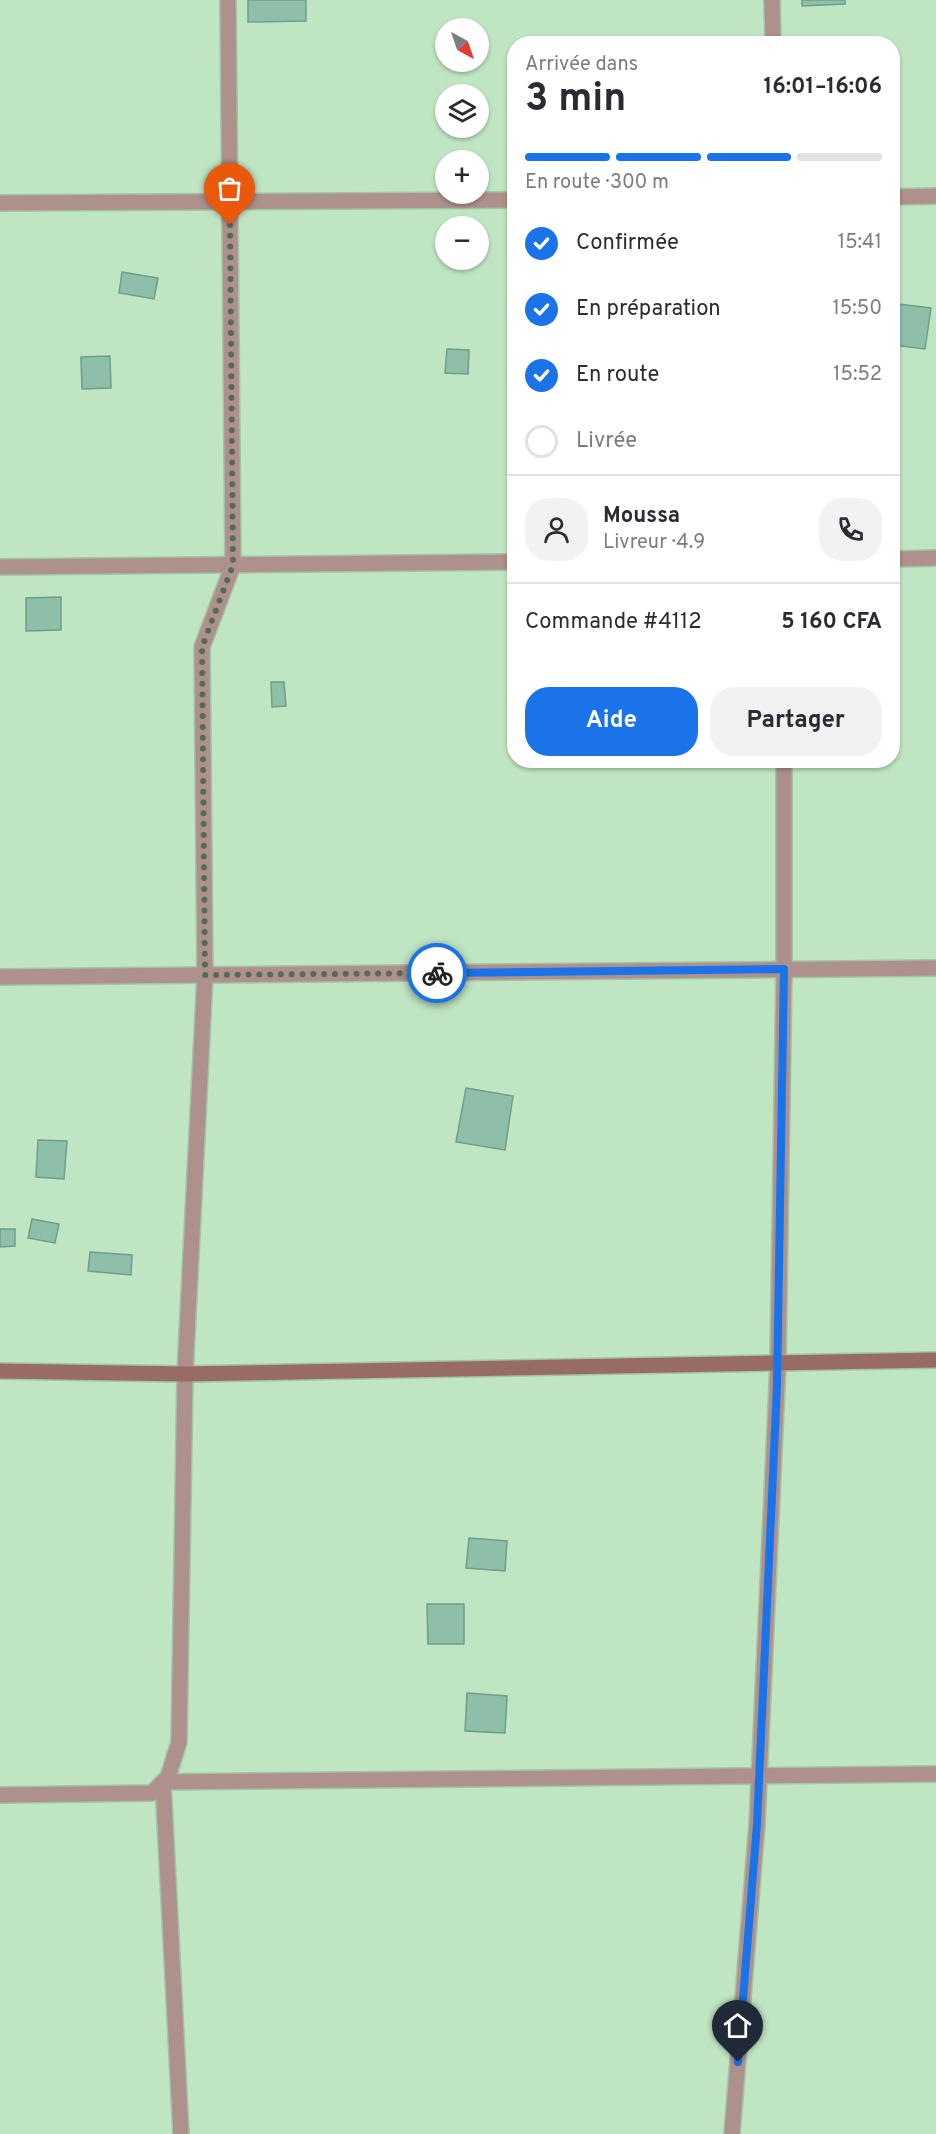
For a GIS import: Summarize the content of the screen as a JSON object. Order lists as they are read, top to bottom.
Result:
{
  "north": "bottom right",
  "page": {
    "map_buttons": ["+", "−"],
    "heading": ["3 min", "Arrivée dans", "16:01–16:06"],
    "panel": [
      "Moussa",
      "Livreur · 4.9",
      "Commande #4112",
      "5 160 CFA"
    ],
    "bar": "En route · 300 m",
    "list": [
      ["Confirmée", "15:41"],
      ["En préparation", "15:50"],
      ["En route", "15:52"],
      "Livrée"
    ],
    "buttons": ["Aide", "Partager"]
  }
}
